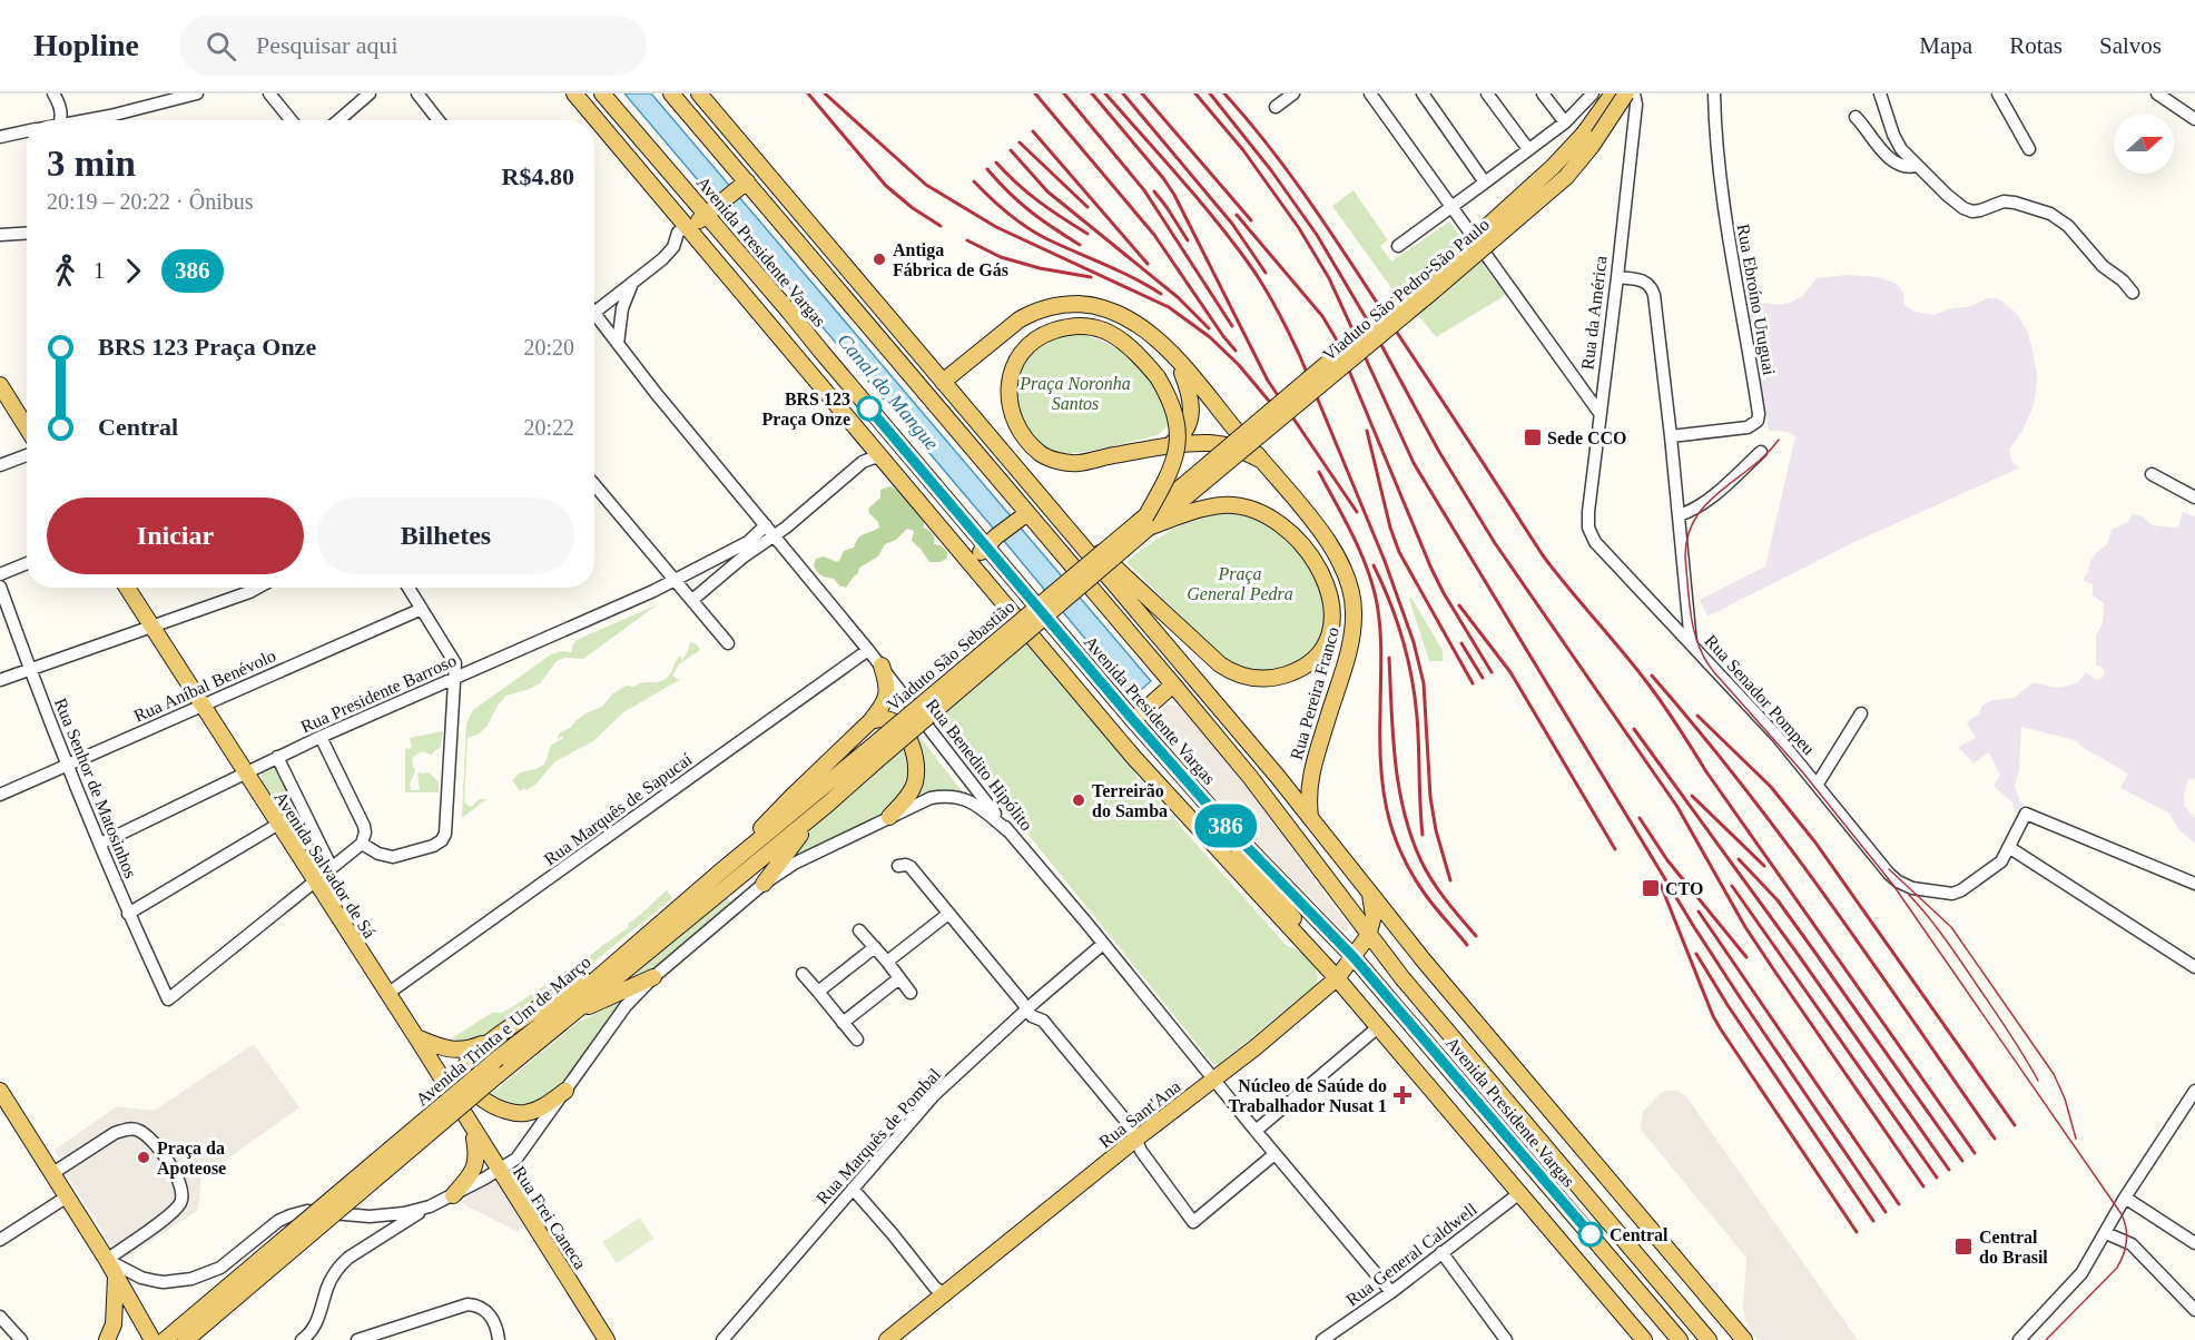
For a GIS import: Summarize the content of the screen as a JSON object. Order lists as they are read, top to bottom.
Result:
{
  "streets": {
    "main road": [
      "Avenida Presidente Vargas",
      "Viaduto São Pedro-São Paulo",
      "Viaduto São Sebastião",
      "Rua Pereira Franco",
      "Avenida Salvador de Sá",
      "Avenida Trinta e Um de Março",
      "Rua Sant'Ana",
      "Rua Frei Caneca"
    ],
    "street": [
      "Rua Ebroíno Uruguai",
      "Rua da América",
      "Rua Aníbal Benévolo",
      "Rua Presidente Barroso",
      "Rua Senador Pompeu",
      "Rua Benedito Hipólito",
      "Rua Senhor de Matosinhos",
      "Rua Marquês de Sapucaí",
      "Rua Marquês de Pombal",
      "Rua General Caldwell"
    ]
  },
  "crossings": [
    ["Avenida Presidente Vargas", "Rua Pereira Franco"],
    ["Avenida Presidente Vargas", "Rua Sant'Ana"],
    ["Viaduto São Pedro-São Paulo", "Viaduto São Sebastião"],
    ["Rua da América", "Rua Senador Pompeu"],
    ["Viaduto São Sebastião", "Avenida Trinta e Um de Março"],
    ["Rua Aníbal Benévolo", "Rua Senhor de Matosinhos"],
    ["Rua Aníbal Benévolo", "Avenida Salvador de Sá"],
    ["Rua Presidente Barroso", "Rua Benedito Hipólito"],
    ["Rua Presidente Barroso", "Rua Senhor de Matosinhos"],
    ["Rua Presidente Barroso", "Avenida Salvador de Sá"],
    ["Rua Benedito Hipólito", "Rua Marquês de Sapucaí"],
    ["Rua Benedito Hipólito", "Rua Sant'Ana"],
    ["Rua Benedito Hipólito", "Rua Marquês de Pombal"],
    ["Rua Benedito Hipólito", "Rua General Caldwell"],
    ["Rua Senhor de Matosinhos", "Avenida Salvador de Sá"],
    ["Rua Marquês de Sapucaí", "Avenida Salvador de Sá"],
    ["Avenida Salvador de Sá", "Rua Frei Caneca"]
  ],
  "water": ["Canal do Mangue"],
  "parks": ["Praça Noronha Santos", "Praça General Pedra"],
  "places": {
    "other": [
      "Antiga Fábrica de Gás",
      "BRS 123 Praça Onze",
      "Terreirão do Samba",
      "Praça da Apoteose",
      "Central"
    ],
    "transit": ["Sede CCO", "CTO", "Central do Brasil"],
    "health": ["Núcleo de Saúde do Trabalhador Nusat 1"]
  },
  "lines": ["bus line 386"],
  "north": "right",
  "page": {
    "header": "Hopline",
    "search": "Pesquisar aqui",
    "nav": ["Mapa", "Rotas", "Salvos"],
    "on_map": "386",
    "heading": ["3 min", "20:19 – 20:22 · Ônibus", "R$4.80"],
    "legs": ["1", "386"],
    "list": [
      {
        "name": "BRS 123 Praça Onze",
        "value": "20:20"
      },
      {
        "name": "Central",
        "value": "20:22"
      }
    ],
    "buttons": ["Iniciar", "Bilhetes"]
  }
}
